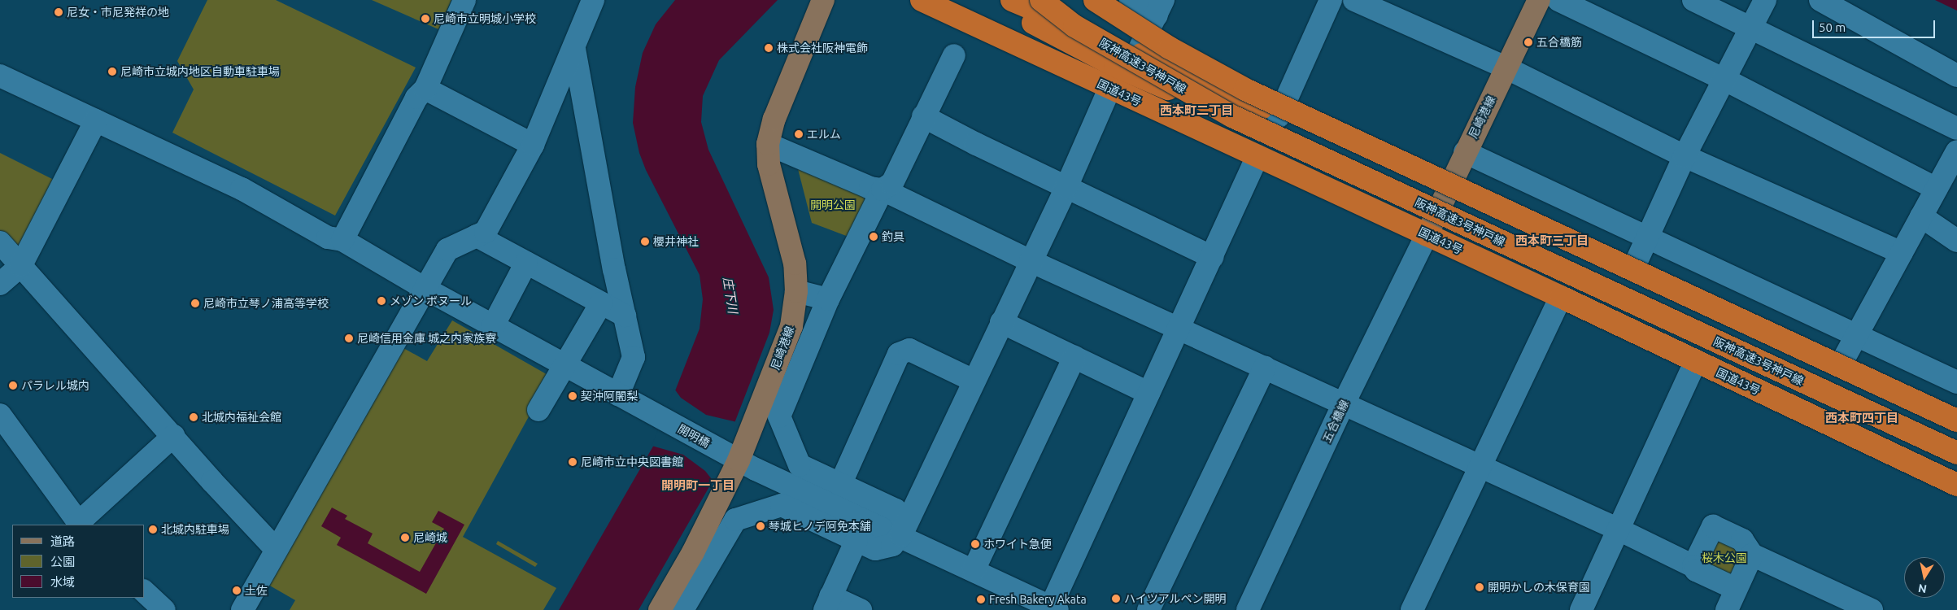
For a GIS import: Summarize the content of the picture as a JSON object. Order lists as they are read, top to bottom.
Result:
{
  "streets": {
    "highway": ["阪神高速3号神戸線", "国道43号"],
    "main road": ["尼崎港線"],
    "street": ["五合橋線", "開明橋"]
  },
  "crossings": [
    ["国道43号", "尼崎港線"],
    ["国道43号", "五合橋線"],
    ["尼崎港線", "五合橋線"],
    ["尼崎港線", "開明橋"]
  ],
  "districts": [
    "西本町二丁目",
    "西本町三丁目",
    "西本町四丁目",
    "開明町一丁目"
  ],
  "water": ["庄下川"],
  "parks": ["開明公園", "桜木公園"],
  "places": [
    "尼女・市尼発祥の地",
    "尼崎市立明城小学校",
    "五合橋筋",
    "株式会社阪神電飾",
    "尼崎市立城内地区自動車駐車場",
    "エルム",
    "釣具",
    "櫻井神社",
    "メゾン ボヌール",
    "尼崎市立琴ノ浦高等学校",
    "尼崎信用金庫 城之内家族寮",
    "パラレル城内",
    "契沖阿闍梨",
    "北城内福祉会館",
    "尼崎市立中央図書館",
    "琴城ヒノデ阿免本舗",
    "北城内駐車場",
    "尼崎城",
    "ホワイト急便",
    "開明かしの木保育園",
    "土佐",
    "ハイツアルペン開明",
    "Fresh Bakery Akata"
  ],
  "legend": ["道路", "公園", "水域"],
  "scale_bar": "50 m",
  "north": "bottom"
}
